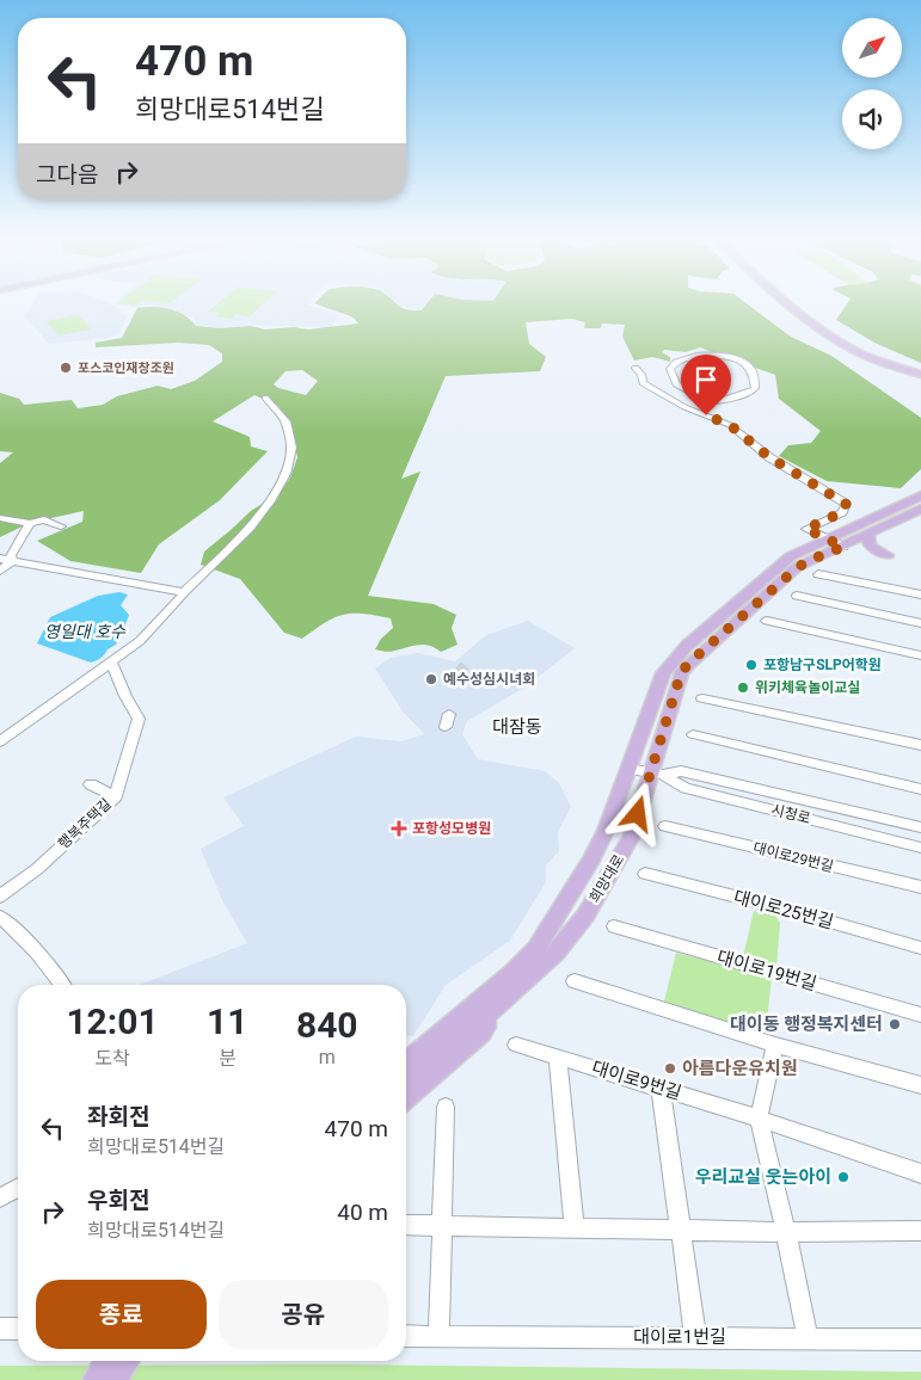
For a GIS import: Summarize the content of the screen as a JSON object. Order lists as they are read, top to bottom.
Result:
{
  "streets": {
    "main road": ["희망대로"],
    "street": [
      "시청로",
      "행복주택길",
      "대이로29번길",
      "대이로25번길",
      "대이로19번길",
      "대이로9번길",
      "대이로1번길"
    ]
  },
  "crossings": [
    ["시청로", "희망대로"]
  ],
  "districts": ["대잠동"],
  "water": ["영일대 호수"],
  "places": {
    "other": [
      "포스코인재창조원",
      "포항남구SLP어학원",
      "예수성심시녀회",
      "위키체육놀이교실",
      "대이동 행정복지센터",
      "아름다운유치원",
      "우리교실 웃는아이"
    ],
    "health": ["포항성모병원"]
  },
  "north": "top right",
  "page": {
    "turn": ["470 m", "희망대로514번길"],
    "then": "그다음",
    "eta": [
      "12:01",
      "도착",
      "11",
      "분",
      "840",
      "m"
    ],
    "list": [
      {
        "name": "좌회전",
        "note": "희망대로514번길",
        "value": "470 m"
      },
      {
        "name": "우회전",
        "note": "희망대로514번길",
        "value": "40 m"
      }
    ],
    "buttons": ["종료", "공유"]
  }
}
